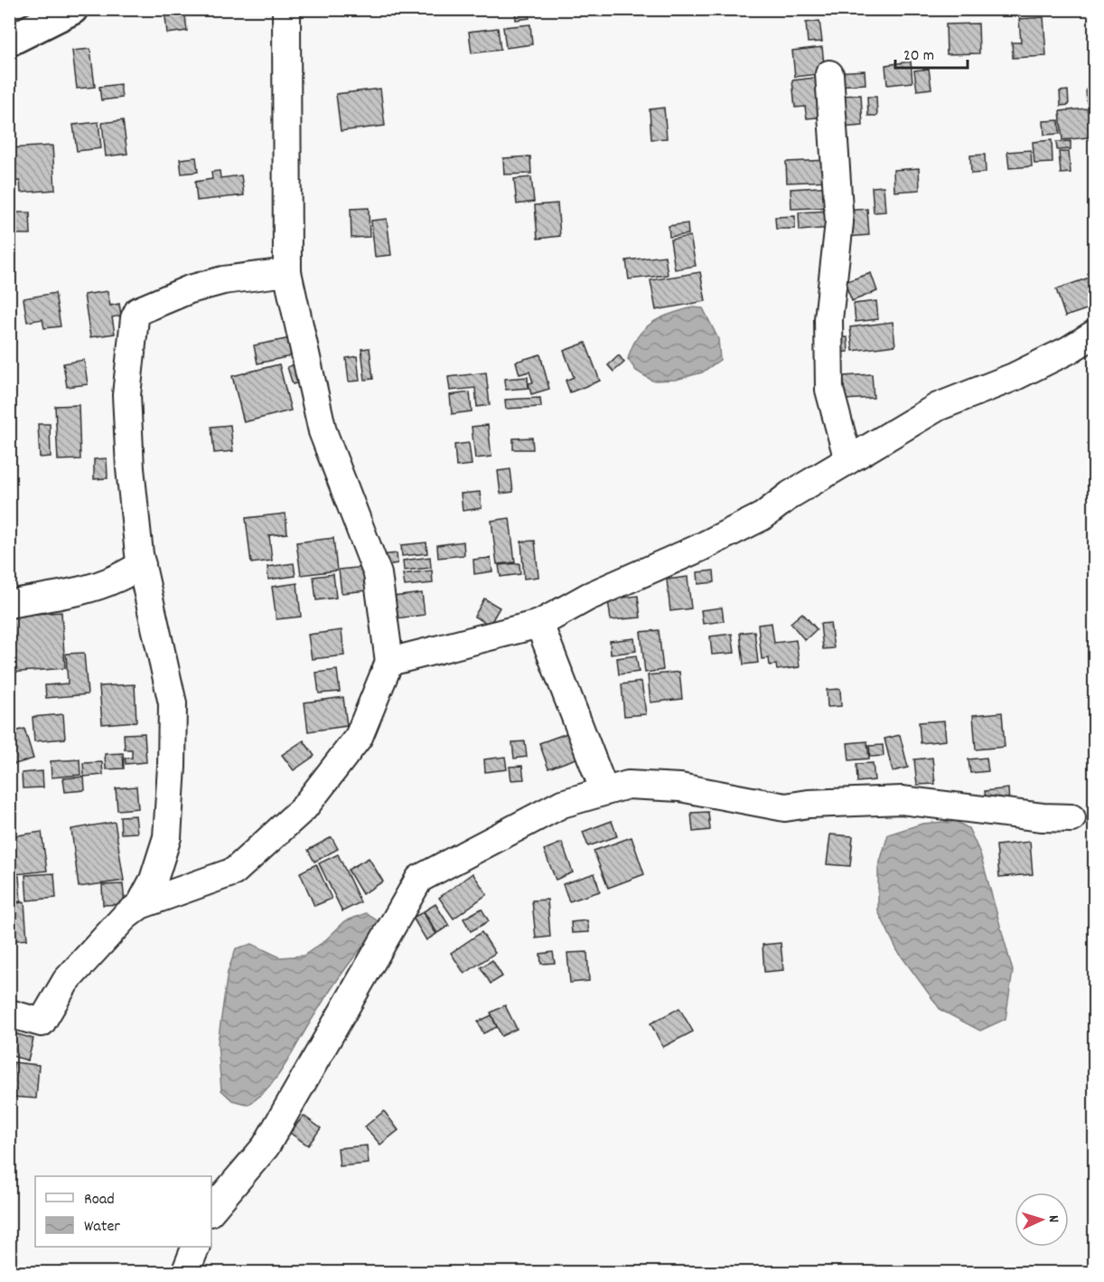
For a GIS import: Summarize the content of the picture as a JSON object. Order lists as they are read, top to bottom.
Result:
{
  "legend": ["Road", "Water"],
  "scale_bar": "20 m",
  "north": "right"
}
